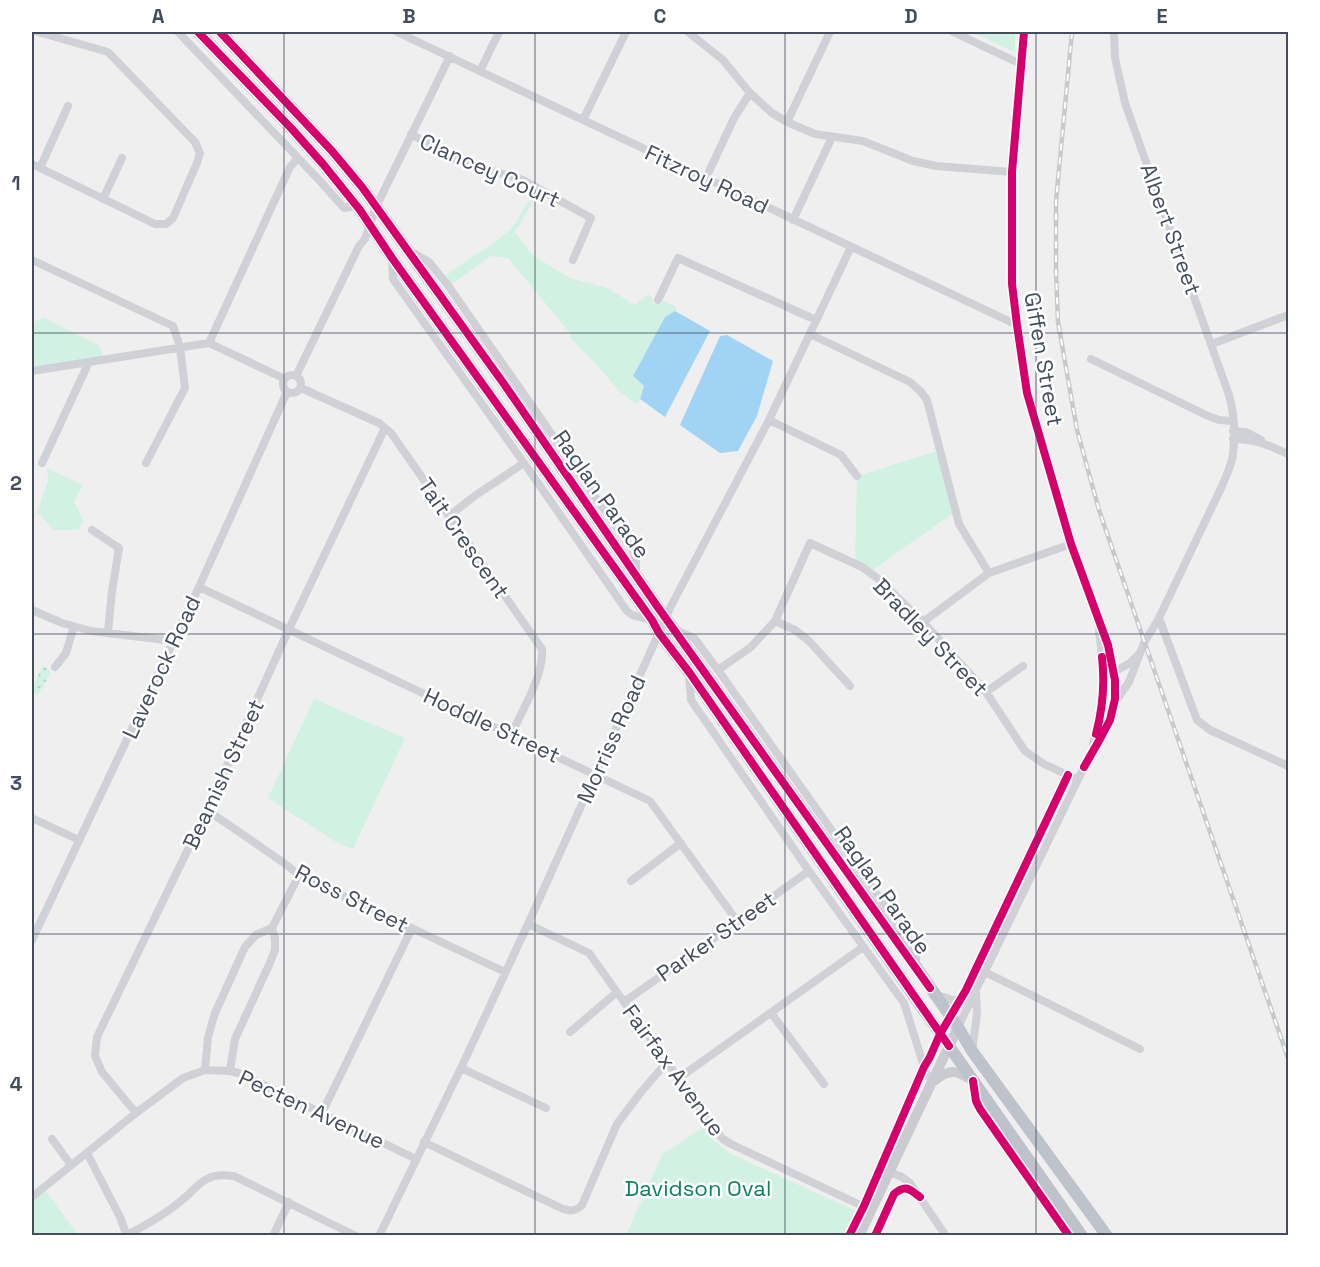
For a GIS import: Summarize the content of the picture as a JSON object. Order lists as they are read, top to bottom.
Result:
{
  "streets": {
    "highway": ["Raglan Parade"],
    "street": [
      "Clancey Court",
      "Fitzroy Road",
      "Albert Street",
      "Giffen Street",
      "Tait Crescent",
      "Bradley Street",
      "Laverock Road",
      "Hoddle Street",
      "Morriss Road",
      "Beamish Street",
      "Ross Street",
      "Parker Street",
      "Fairfax Avenue",
      "Pecten Avenue"
    ]
  },
  "crossings": [
    ["Fitzroy Road", "Giffen Street"],
    ["Fitzroy Road", "Morriss Road"],
    ["Albert Street", "Giffen Street"],
    ["Raglan Parade", "Bradley Street"],
    ["Raglan Parade", "Morriss Road"],
    ["Raglan Parade", "Parker Street"],
    ["Tait Crescent", "Laverock Road"],
    ["Tait Crescent", "Hoddle Street"],
    ["Tait Crescent", "Beamish Street"],
    ["Laverock Road", "Hoddle Street"],
    ["Hoddle Street", "Morriss Road"],
    ["Hoddle Street", "Beamish Street"],
    ["Hoddle Street", "Parker Street"],
    ["Morriss Road", "Ross Street"],
    ["Morriss Road", "Fairfax Avenue"],
    ["Morriss Road", "Pecten Avenue"],
    ["Beamish Street", "Ross Street"],
    ["Beamish Street", "Pecten Avenue"],
    ["Parker Street", "Fairfax Avenue"]
  ],
  "parks": ["Davidson Oval"],
  "grid": {
    "columns": [
      "A",
      "B",
      "C",
      "D",
      "E"
    ],
    "rows": [
      "1",
      "2",
      "3",
      "4"
    ]
  }
}
